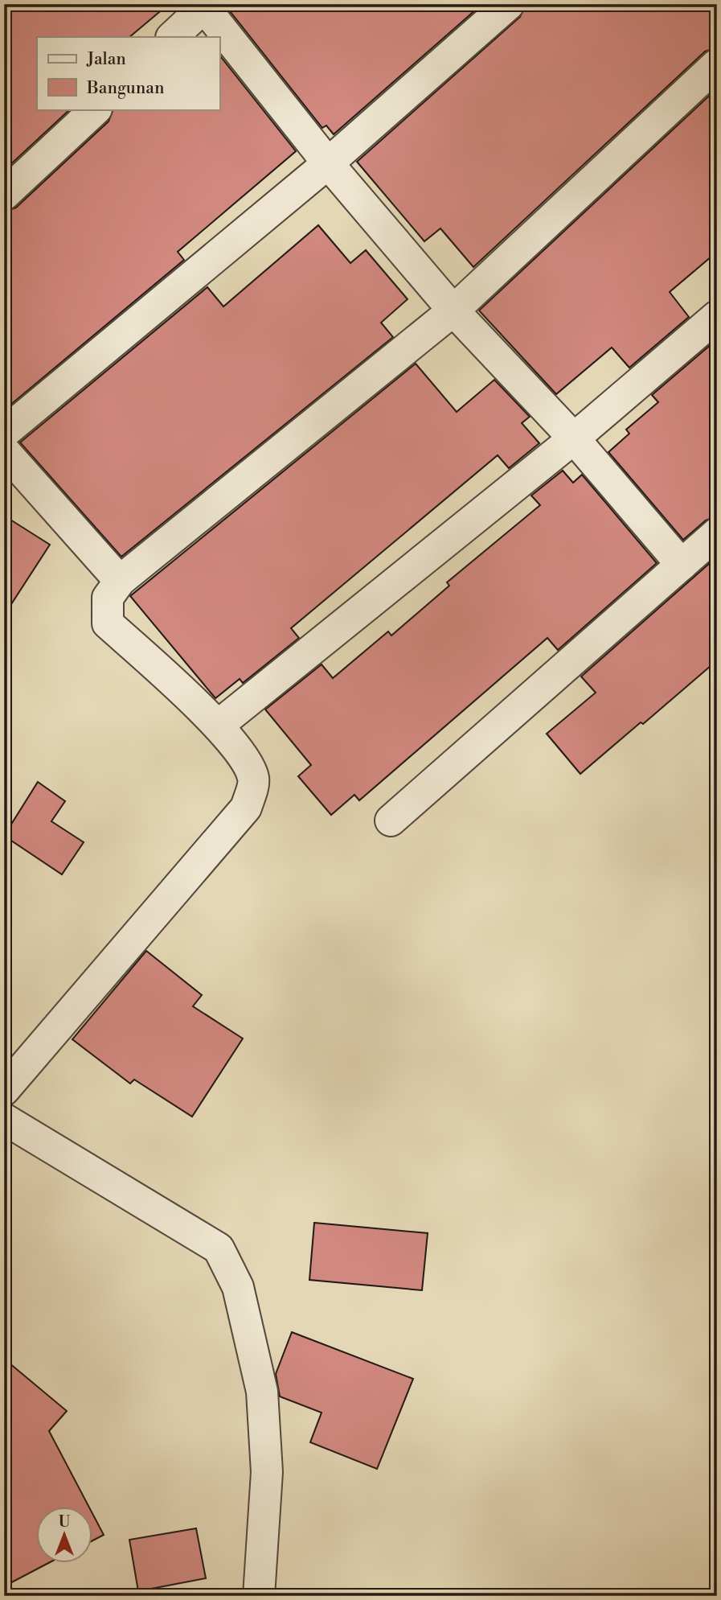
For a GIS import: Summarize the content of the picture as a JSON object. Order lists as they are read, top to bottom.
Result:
{
  "legend": ["Jalan", "Bangunan"],
  "north": "top"
}
